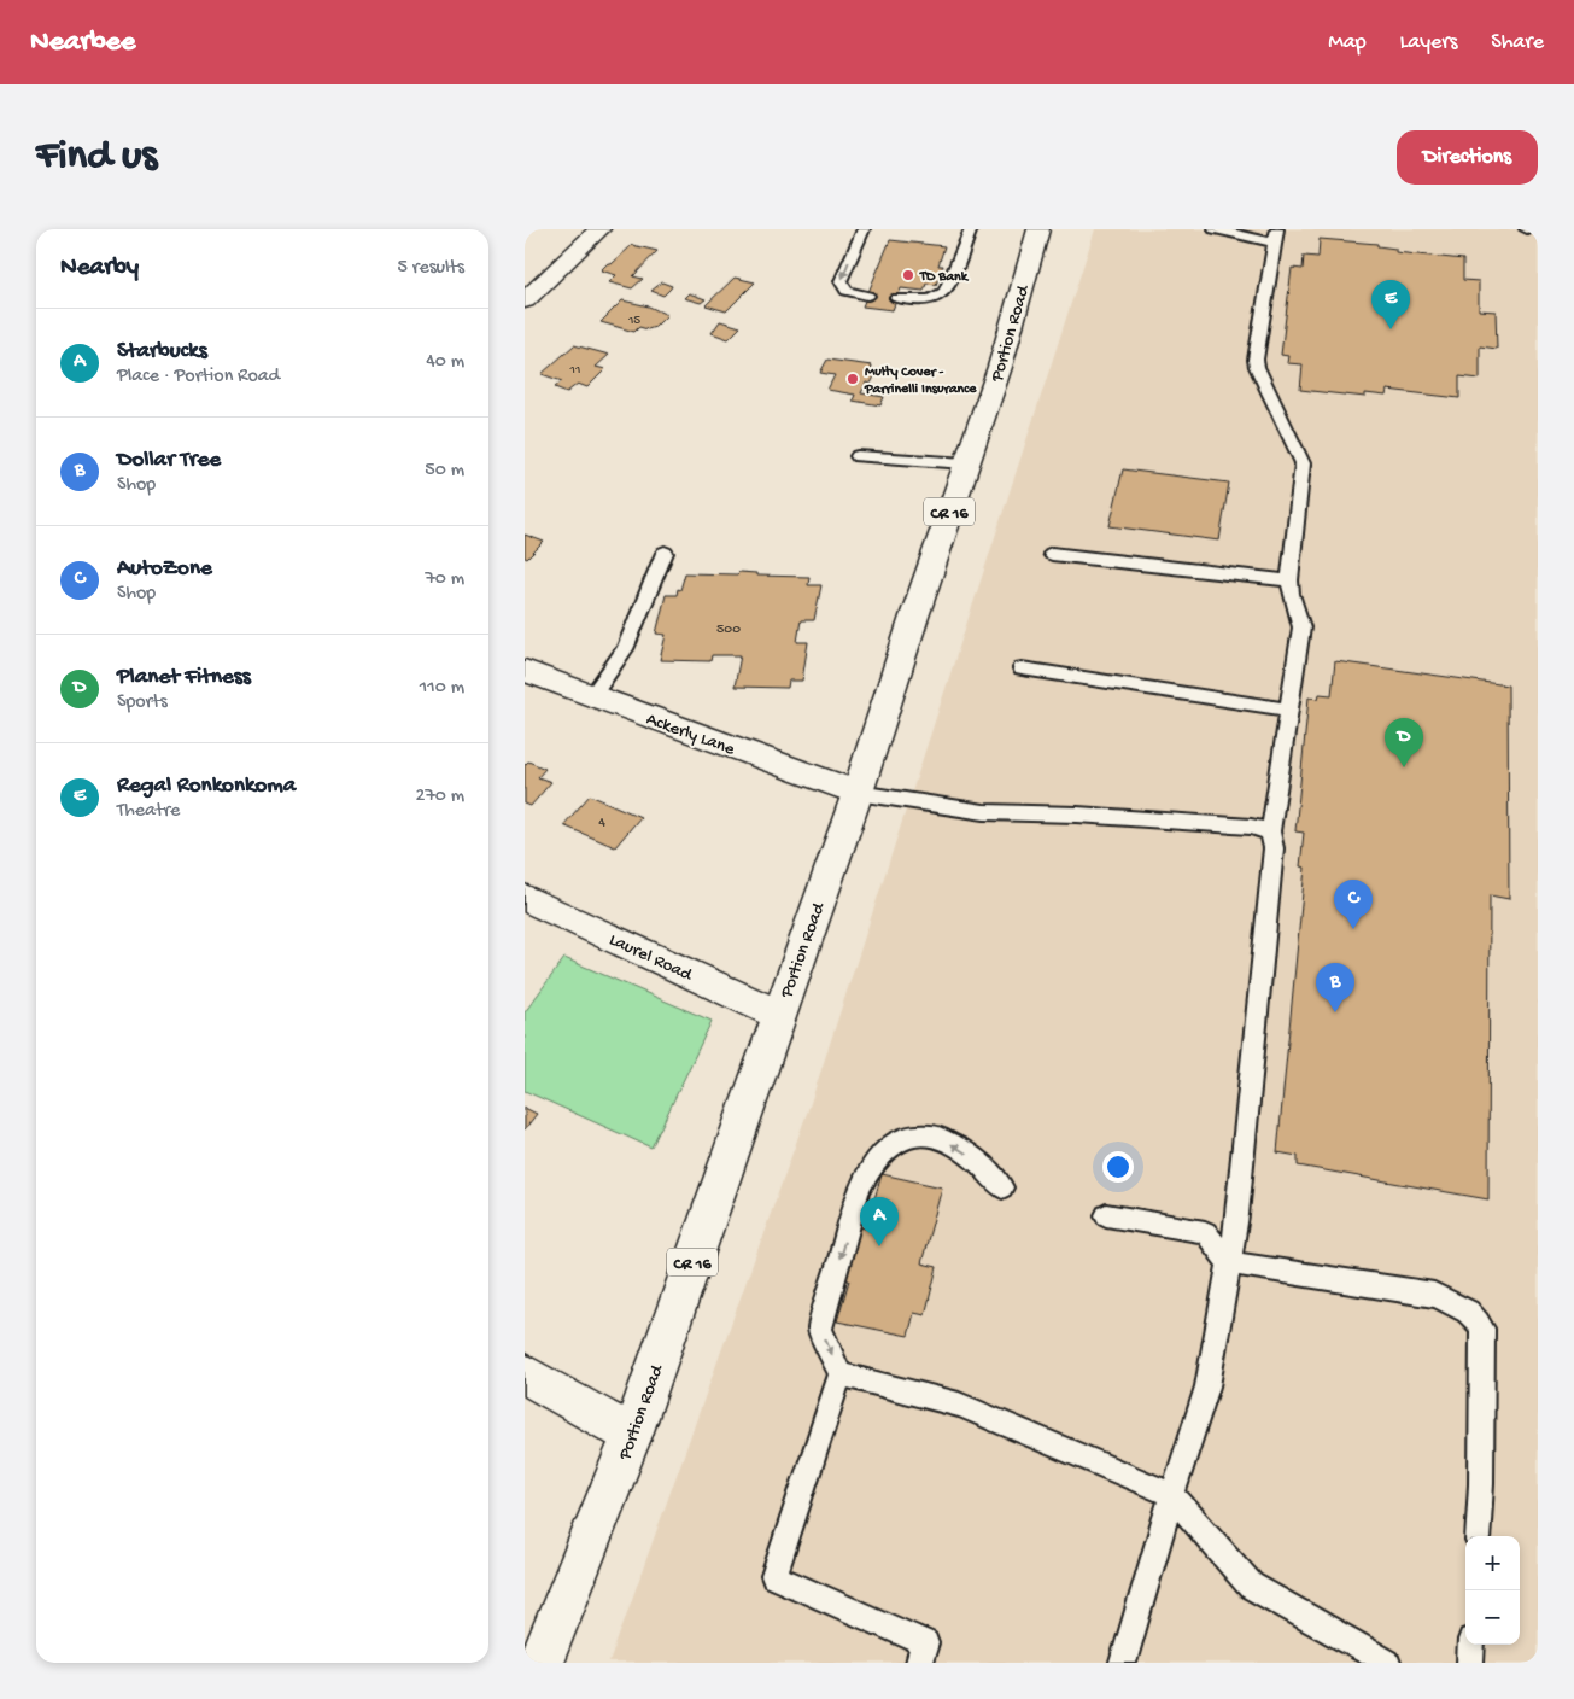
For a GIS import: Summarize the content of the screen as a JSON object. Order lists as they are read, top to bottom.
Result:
{
  "streets": {
    "main road": [
      "Portion Road",
      "CR 16",
      "Ackerly Lane",
      "Laurel Road"
    ]
  },
  "crossings": [
    ["Portion Road", "Ackerly Lane"],
    ["Portion Road", "Laurel Road"]
  ],
  "places": ["TD Bank", "Multy Cover - Parrinelli Insurance"],
  "house_numbers": [
    "15",
    "11",
    "500",
    "4"
  ],
  "page": {
    "header": "Nearbee",
    "nav": ["Map", "Layers", "Share"],
    "buttons": "Directions",
    "title": "Find us",
    "heading": ["Nearby", "5 results"],
    "pins": [
      "E",
      "D",
      "C",
      "B",
      "A"
    ],
    "list": [
      {
        "mark": "A",
        "name": "Starbucks",
        "note": "Place · Portion Road",
        "value": "40 m"
      },
      {
        "mark": "B",
        "name": "Dollar Tree",
        "note": "Shop",
        "value": "50 m"
      },
      {
        "mark": "C",
        "name": "AutoZone",
        "note": "Shop",
        "value": "70 m"
      },
      {
        "mark": "D",
        "name": "Planet Fitness",
        "note": "Sports",
        "value": "110 m"
      },
      {
        "mark": "E",
        "name": "Regal Ronkonkoma",
        "note": "Theatre",
        "value": "270 m"
      }
    ],
    "map_buttons": ["+", "−"]
  }
}
